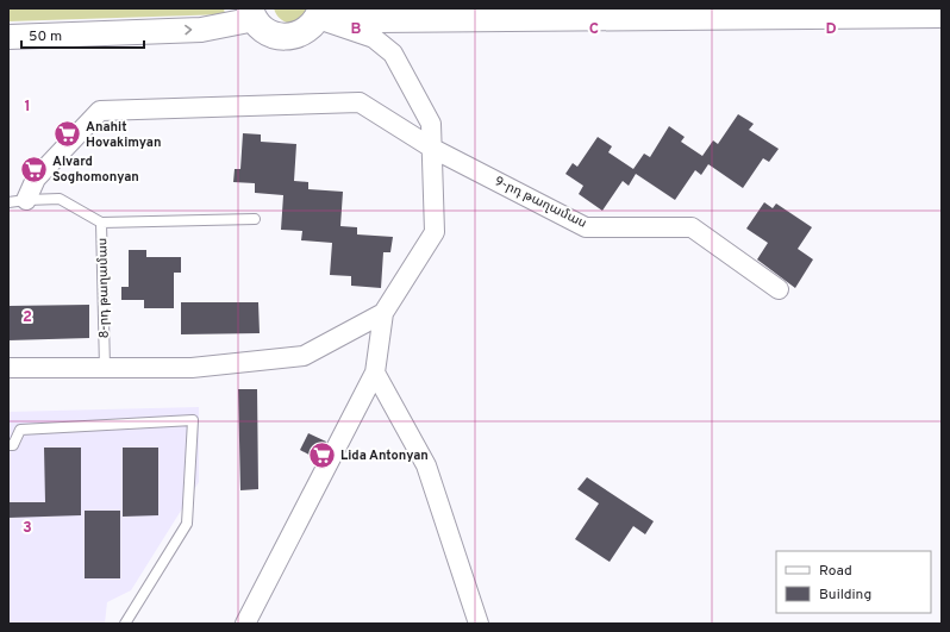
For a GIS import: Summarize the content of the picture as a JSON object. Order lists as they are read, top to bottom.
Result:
{
  "streets": {
    "street": ["9-րդ թաղամաս"],
    "lane": ["8-րդ թաղամաս"]
  },
  "crossings": [
    ["9-րդ թաղամաս", "8-րդ թաղամաս"]
  ],
  "places": {
    "supermarket": ["Anahit Hovakimyan", "Alvard Soghomonyan", "Lida Antonyan"]
  },
  "legend": ["Road", "Building"],
  "scale_bar": "50 m",
  "grid": {
    "columns": ["B", "C", "D"],
    "rows": ["1", "2", "3"]
  }
}
